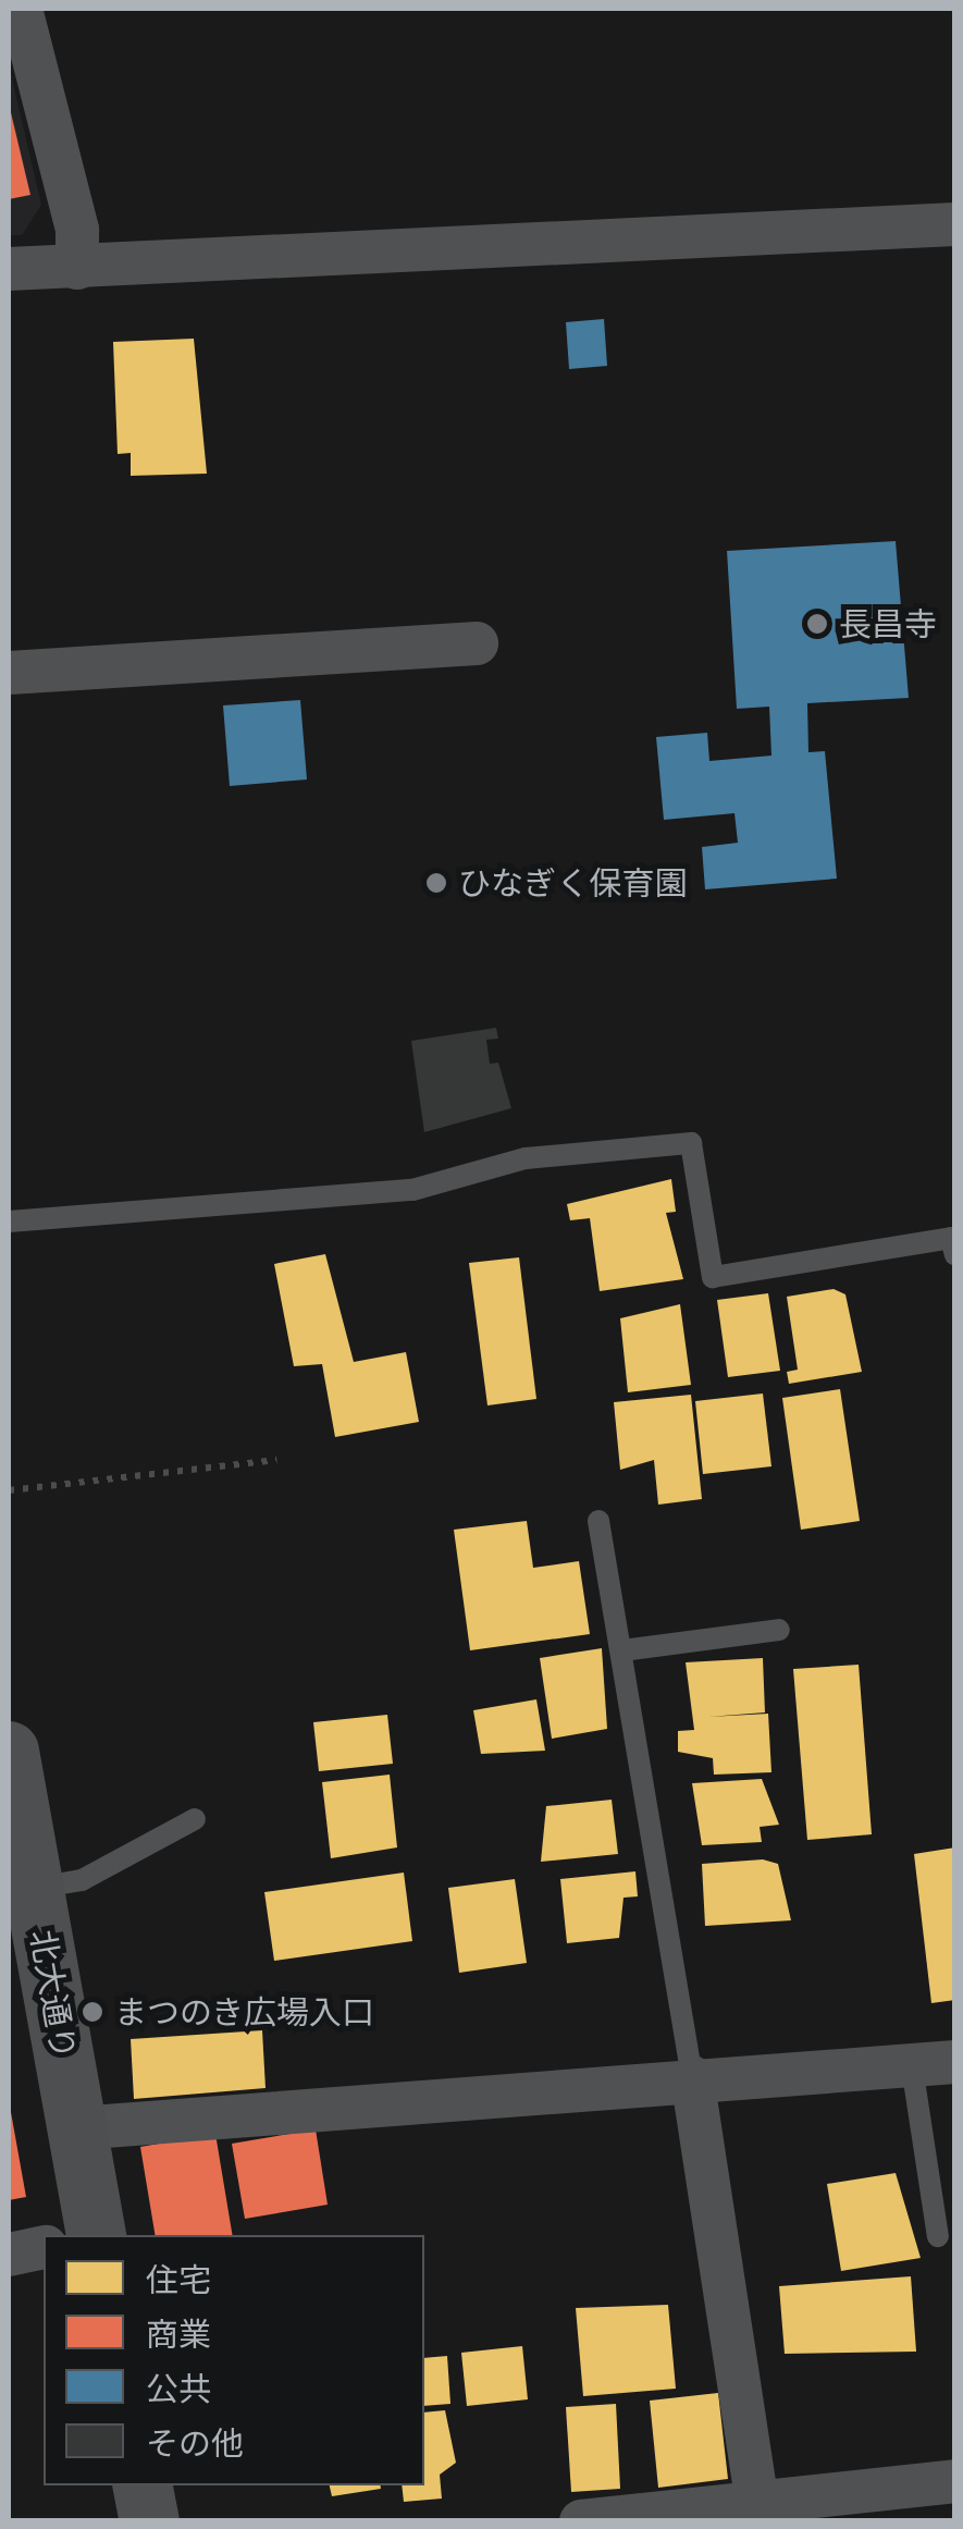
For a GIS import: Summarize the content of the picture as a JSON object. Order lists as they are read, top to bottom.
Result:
{
  "streets": {
    "street": ["北大通り"]
  },
  "places": ["長昌寺", "ひなぎく保育園", "まつのき広場入口"],
  "legend": [
    "住宅",
    "商業",
    "公共",
    "その他"
  ]
}
